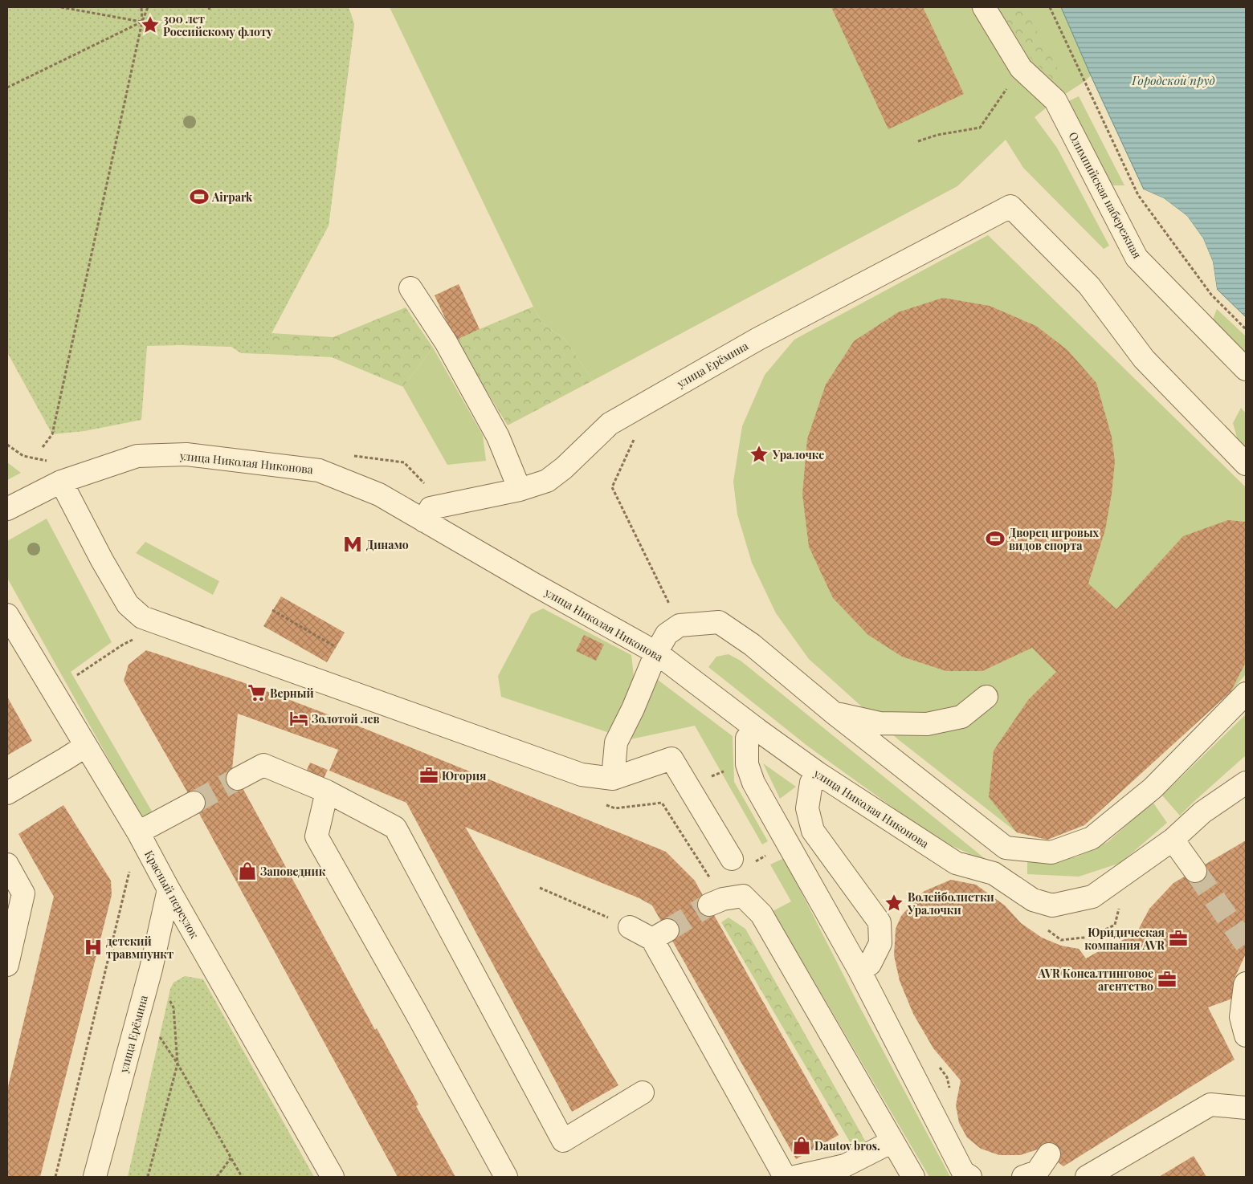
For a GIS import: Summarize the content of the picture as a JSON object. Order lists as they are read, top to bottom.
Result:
{
  "streets": {
    "street": [
      "Олимпийская набережная",
      "улица Ерёмина",
      "улица Николая Никонова",
      "Красный переулок"
    ]
  },
  "crossings": [
    ["улица Ерёмина", "улица Николая Никонова"],
    ["улица Ерёмина", "Красный переулок"]
  ],
  "water": ["Городской пруд"],
  "places": {
    "place": ["300 лет Российскому флоту", "Уралочке", "Волейболистки Уралочки"],
    "sports": ["Airpark", "Дворец игровых видов спорта"],
    "metro station": ["Динамо"],
    "supermarket": ["Верный"],
    "hotel": ["Золотой лев"],
    "office": ["Югория", "Юридическая компания AVR", "AVR Консалтинговое агентство"],
    "shop": ["Заповедник", "Dautov bros."],
    "hospital": ["детский травмпункт"]
  }
}
